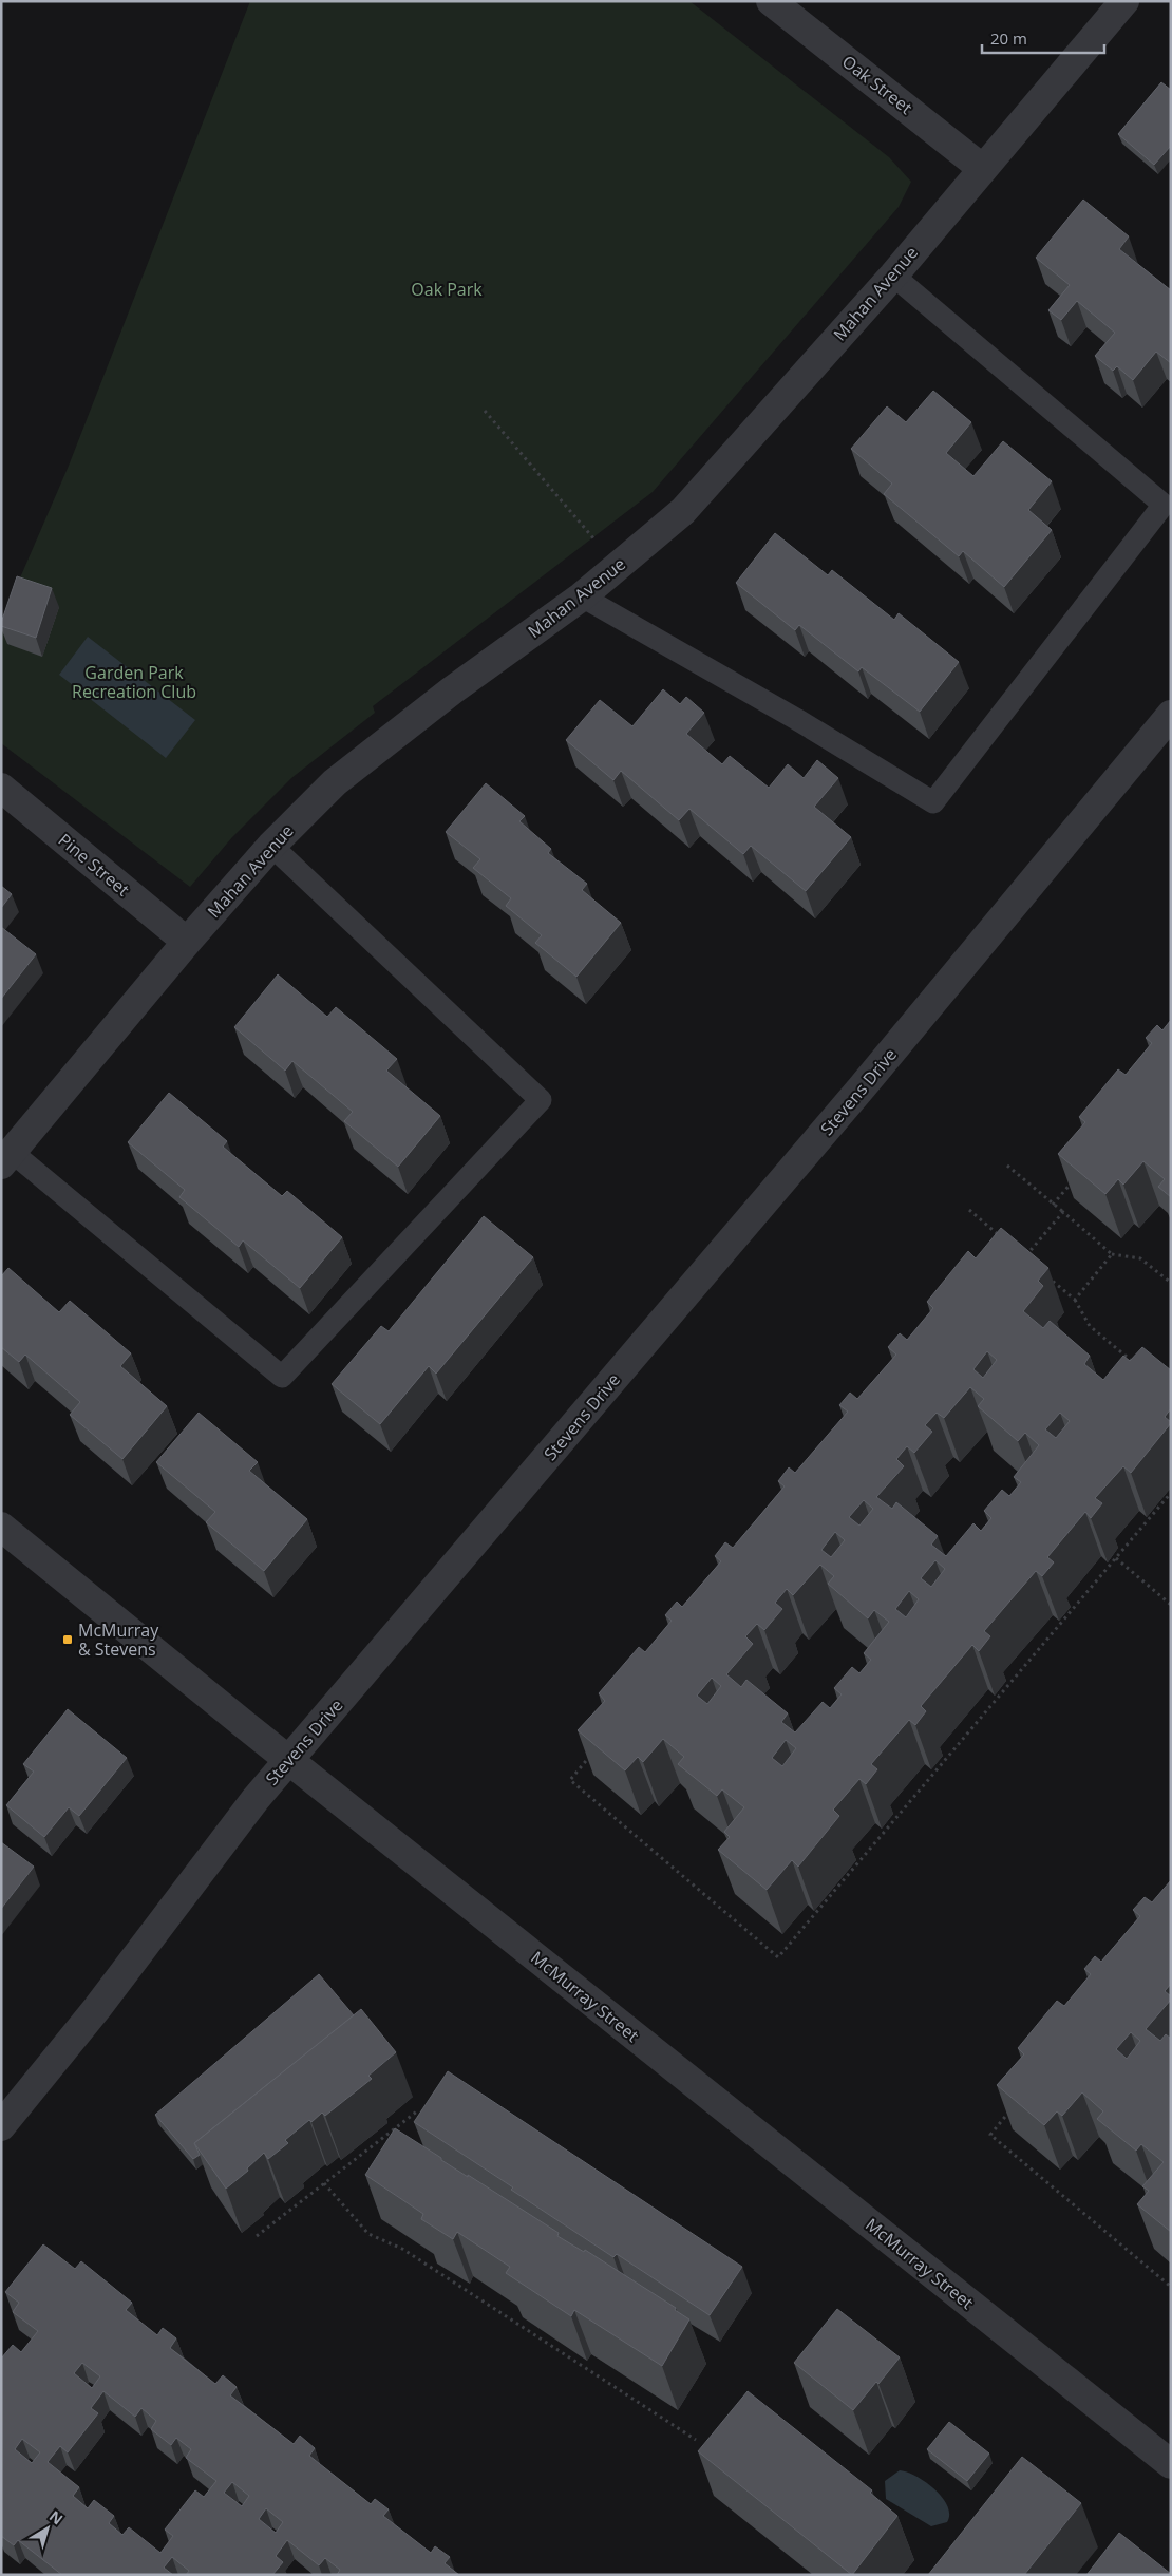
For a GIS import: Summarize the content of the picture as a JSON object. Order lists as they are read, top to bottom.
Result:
{
  "streets": {
    "street": [
      "Oak Street",
      "Mahan Avenue",
      "Pine Street",
      "Stevens Drive",
      "McMurray Street"
    ]
  },
  "crossings": [
    ["Oak Street", "Mahan Avenue"],
    ["Mahan Avenue", "Pine Street"],
    ["Stevens Drive", "McMurray Street"]
  ],
  "parks": ["Oak Park", "Garden Park Recreation Club"],
  "places": {
    "transit": ["McMurray & Stevens"]
  },
  "scale_bar": "20 m",
  "north": "top right"
}
